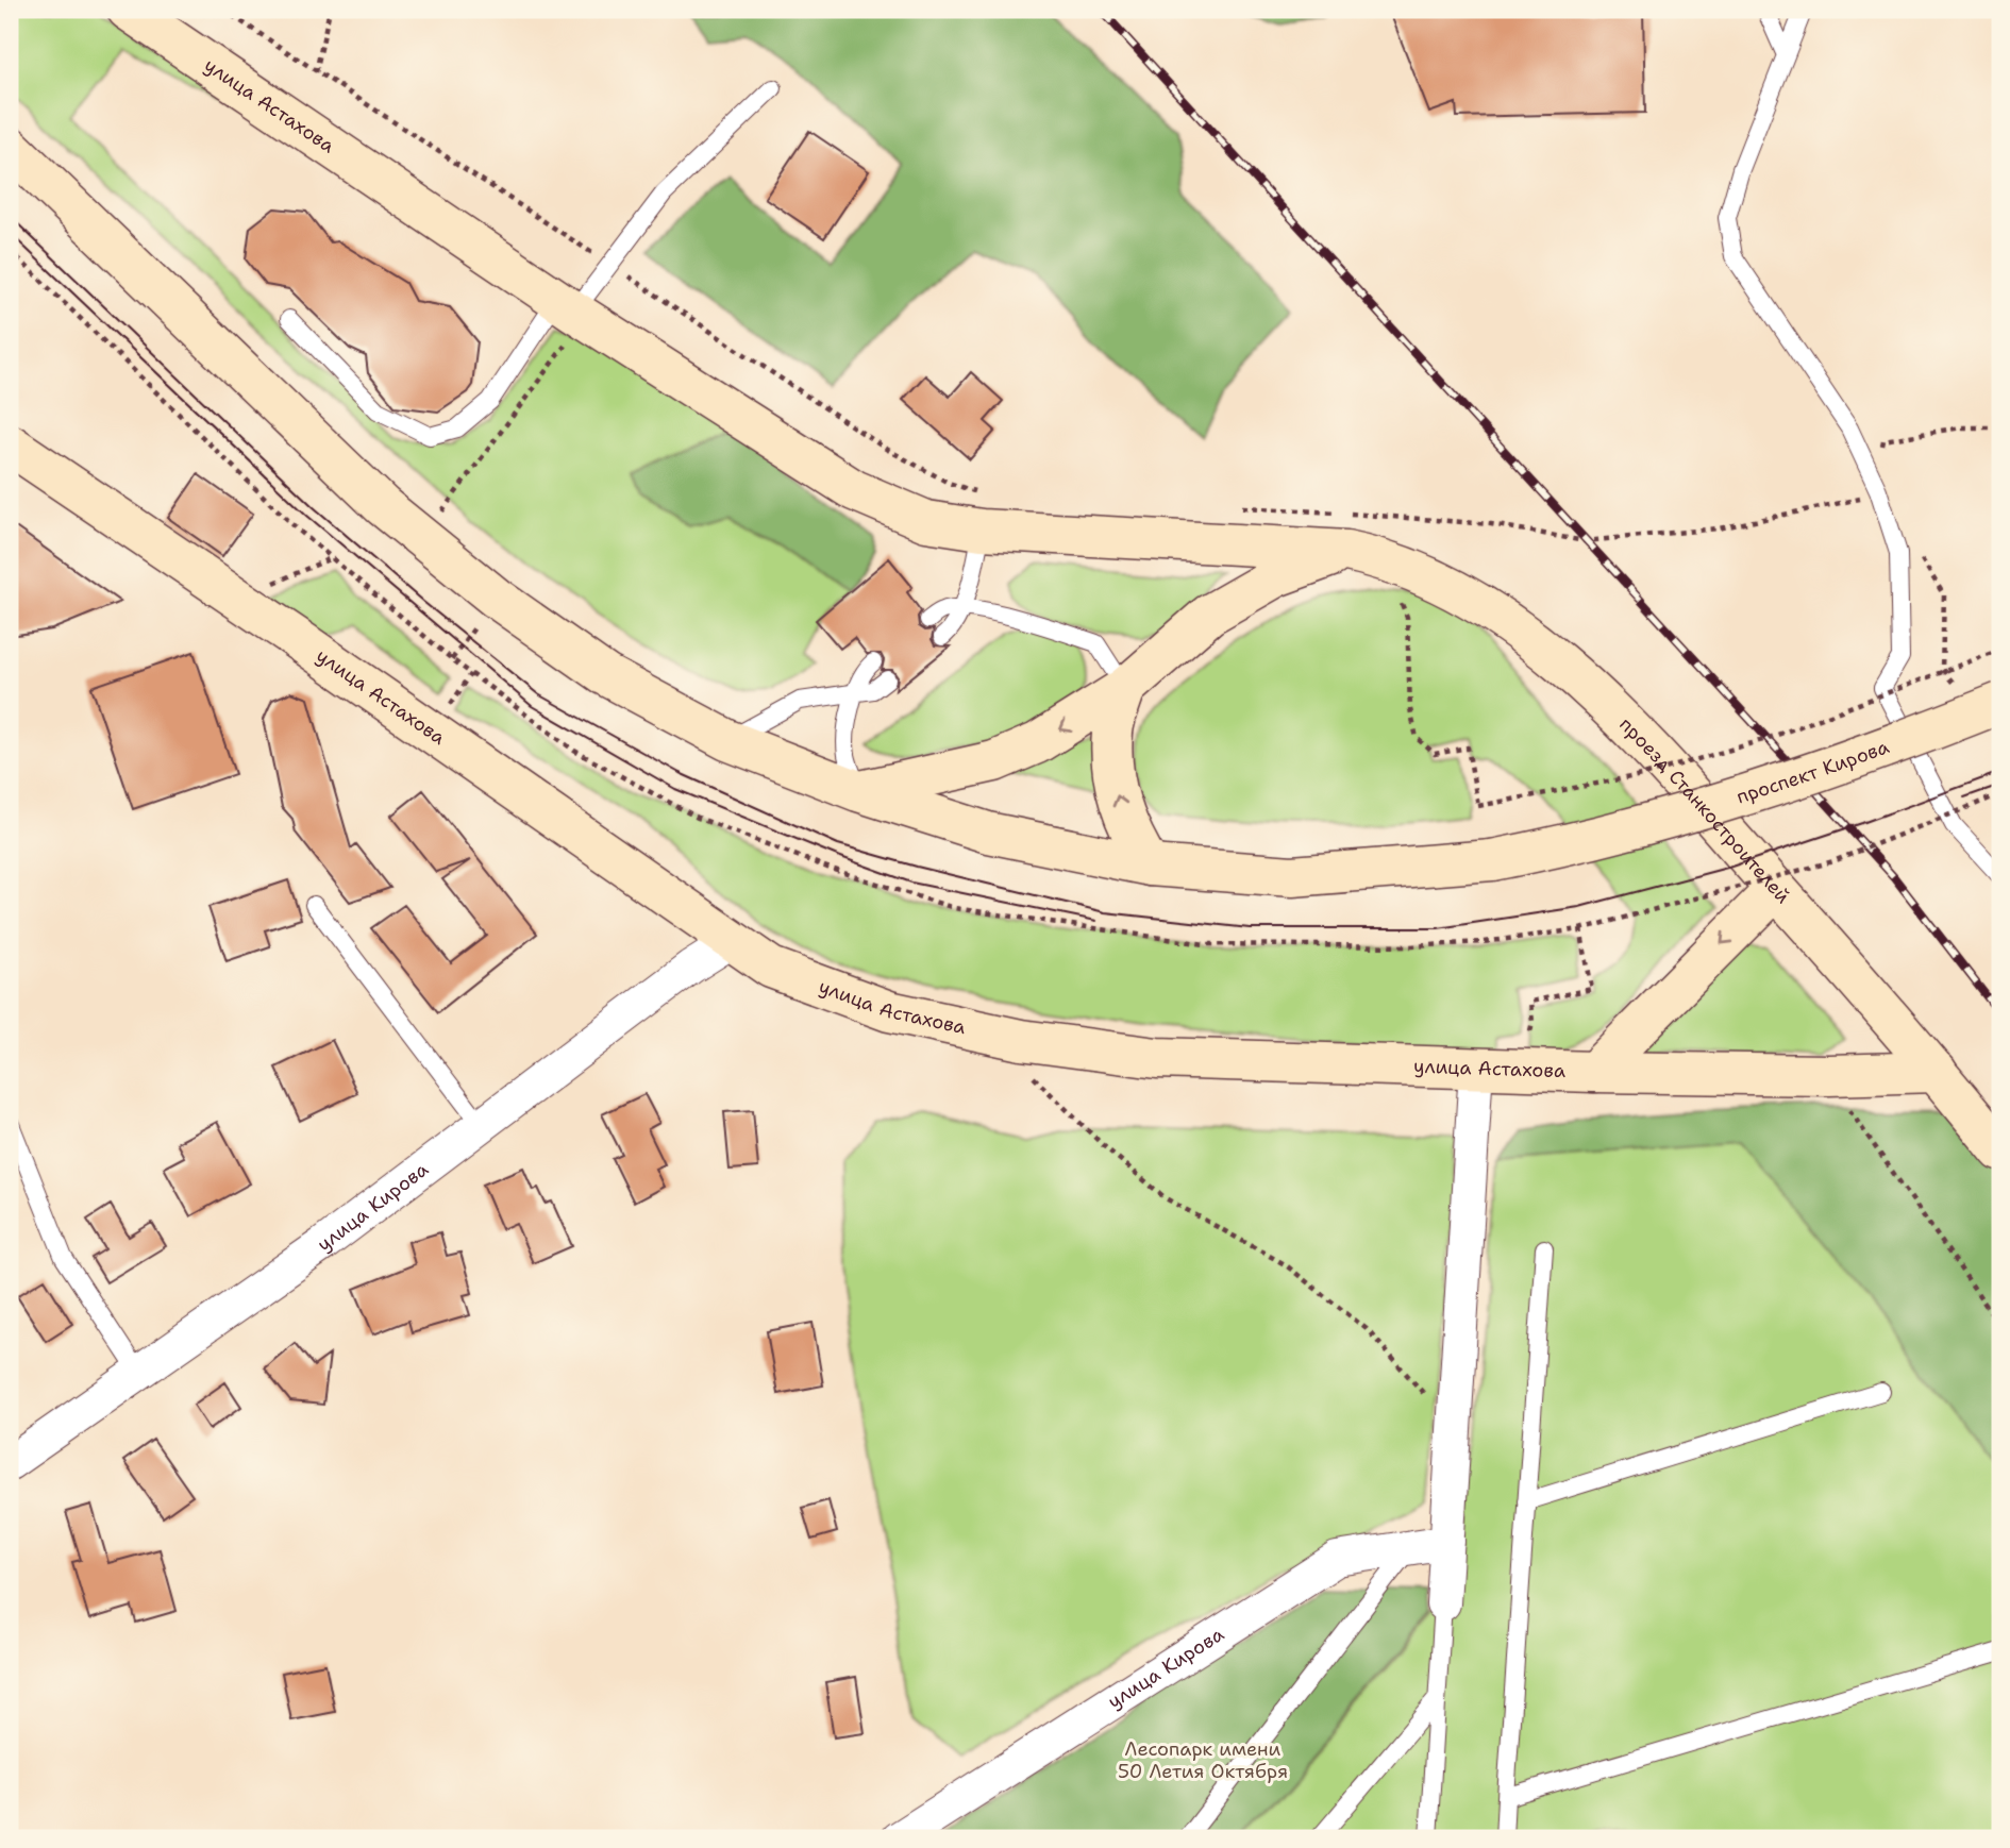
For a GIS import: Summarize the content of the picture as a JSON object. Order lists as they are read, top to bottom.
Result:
{
  "streets": {
    "main road": ["улица Астахова", "проспект Кирова", "проезд Станкостроителей"],
    "street": ["улица Кирова"]
  },
  "crossings": [
    ["улица Астахова", "проезд Станкостроителей"],
    ["улица Астахова", "улица Кирова"]
  ],
  "parks": ["Лесопарк имени 50 Летия Октября"]
}
